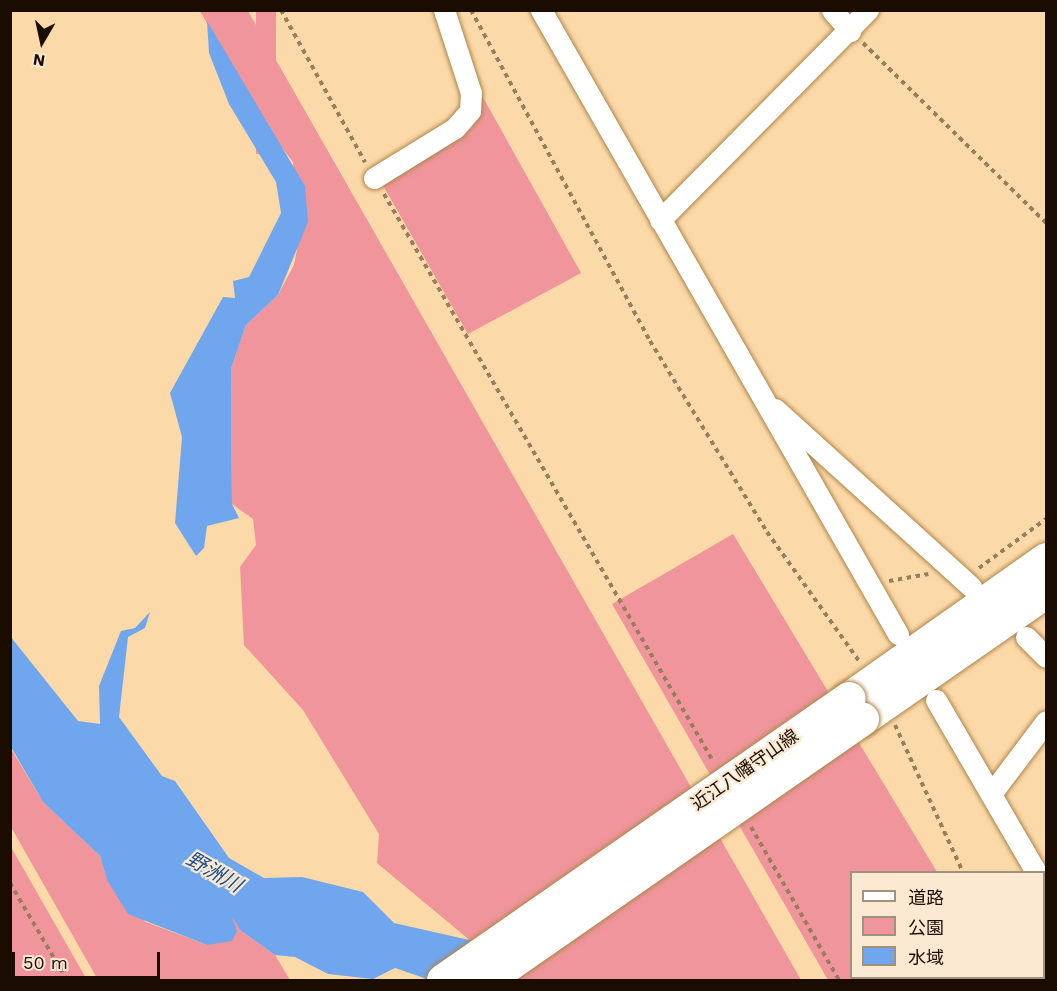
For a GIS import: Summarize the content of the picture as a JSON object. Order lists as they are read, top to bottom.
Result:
{
  "streets": {
    "main road": ["近江八幡守山線"]
  },
  "water": ["野洲川"],
  "legend": ["道路", "公園", "水域"],
  "scale_bar": "50 m",
  "north": "bottom"
}
